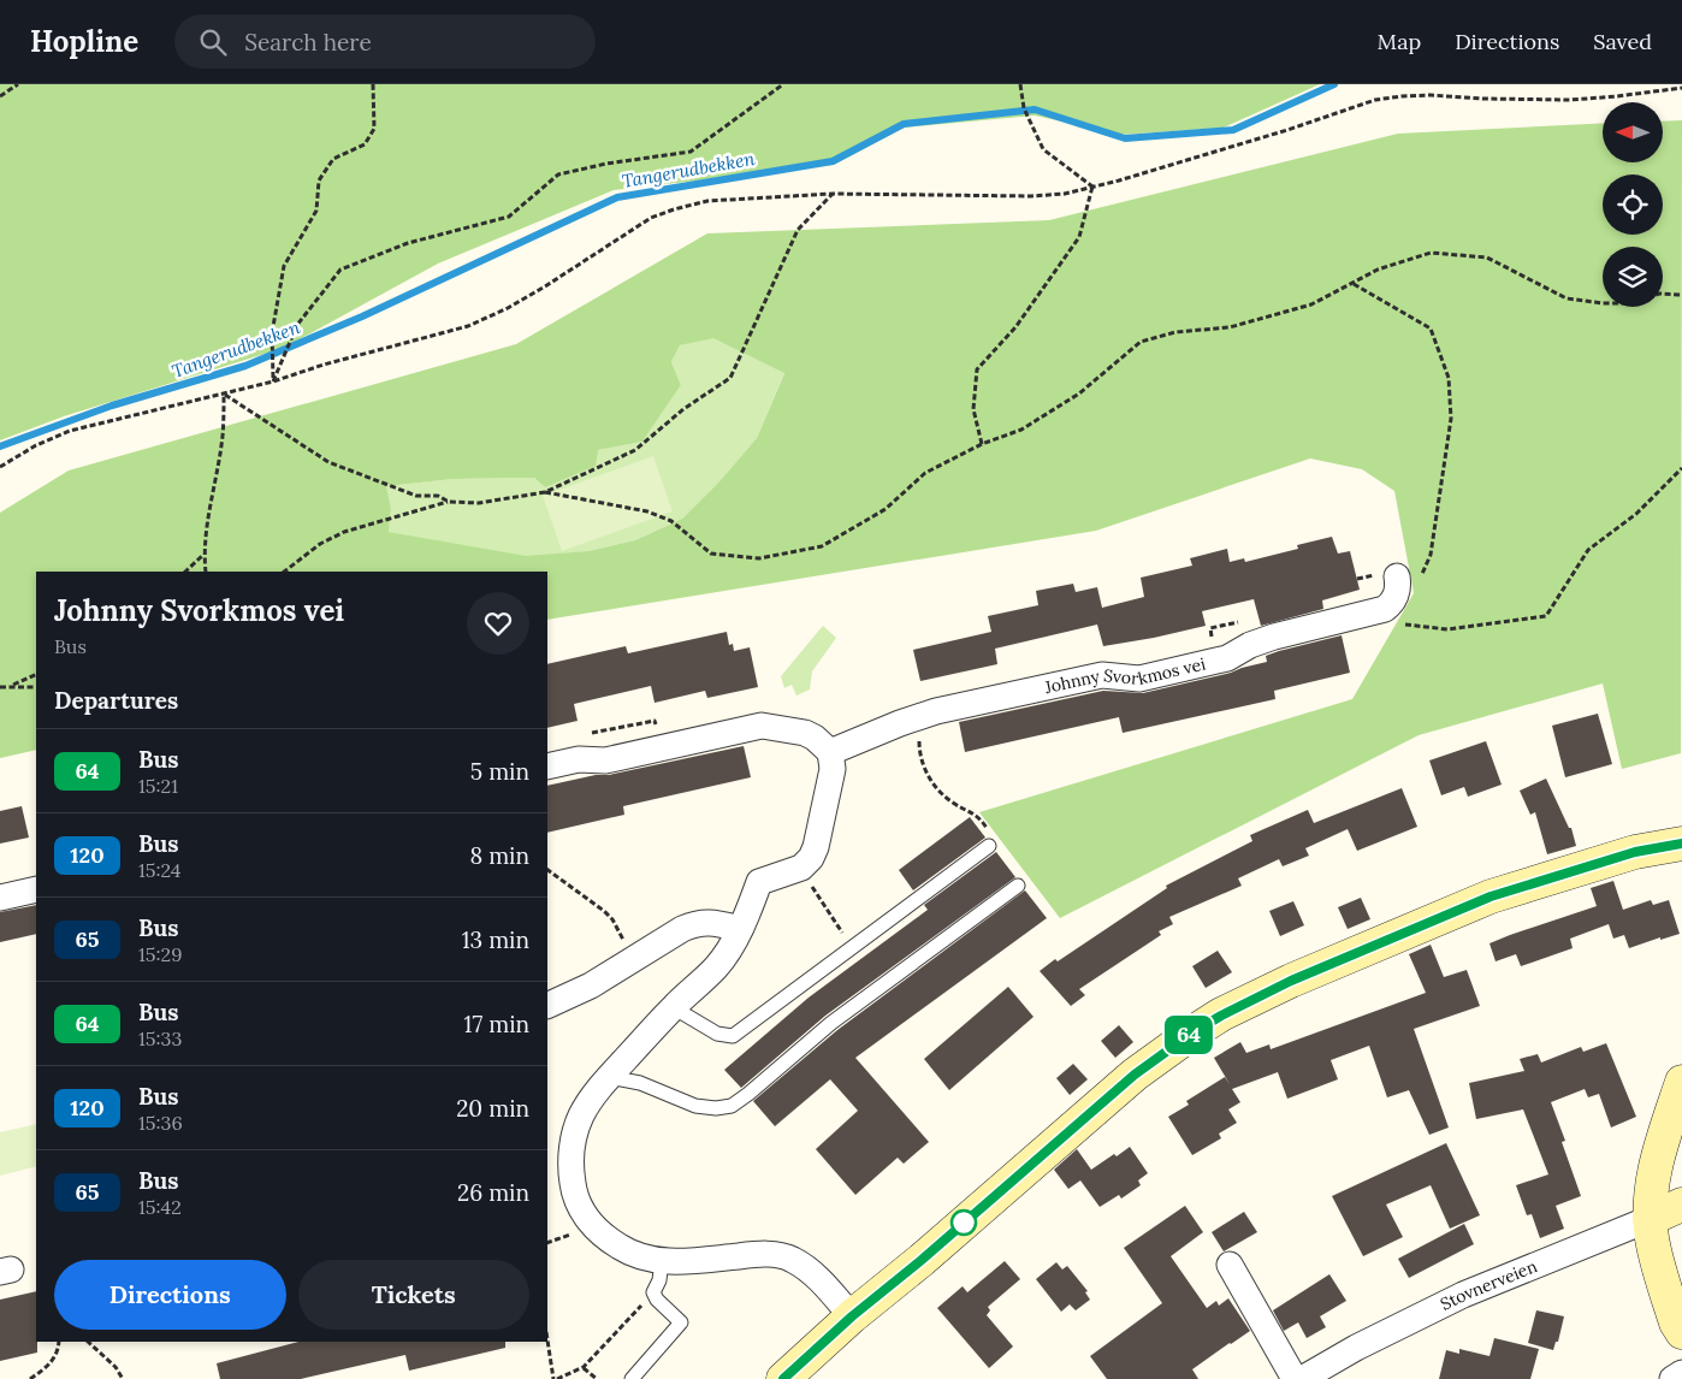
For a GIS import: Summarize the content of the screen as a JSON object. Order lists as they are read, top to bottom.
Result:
{
  "streets": {
    "street": ["Johnny Svorkmos vei", "Stovnerveien"]
  },
  "water": ["Tangerudbekken"],
  "lines": ["bus line 64"],
  "north": "left",
  "page": {
    "header": "Hopline",
    "search": "Search here",
    "nav": ["Map", "Directions", "Saved"],
    "on_map": "64",
    "heading": [
      ["Johnny Svorkmos vei", "Bus"],
      "Departures"
    ],
    "list": [
      {
        "mark": "64",
        "name": "Bus",
        "note": "15:21",
        "value": "5 min"
      },
      {
        "mark": "120",
        "name": "Bus",
        "note": "15:24",
        "value": "8 min"
      },
      {
        "mark": "65",
        "name": "Bus",
        "note": "15:29",
        "value": "13 min"
      },
      {
        "mark": "64",
        "name": "Bus",
        "note": "15:33",
        "value": "17 min"
      },
      {
        "mark": "120",
        "name": "Bus",
        "note": "15:36",
        "value": "20 min"
      },
      {
        "mark": "65",
        "name": "Bus",
        "note": "15:42",
        "value": "26 min"
      }
    ],
    "buttons": ["Directions", "Tickets"]
  }
}
